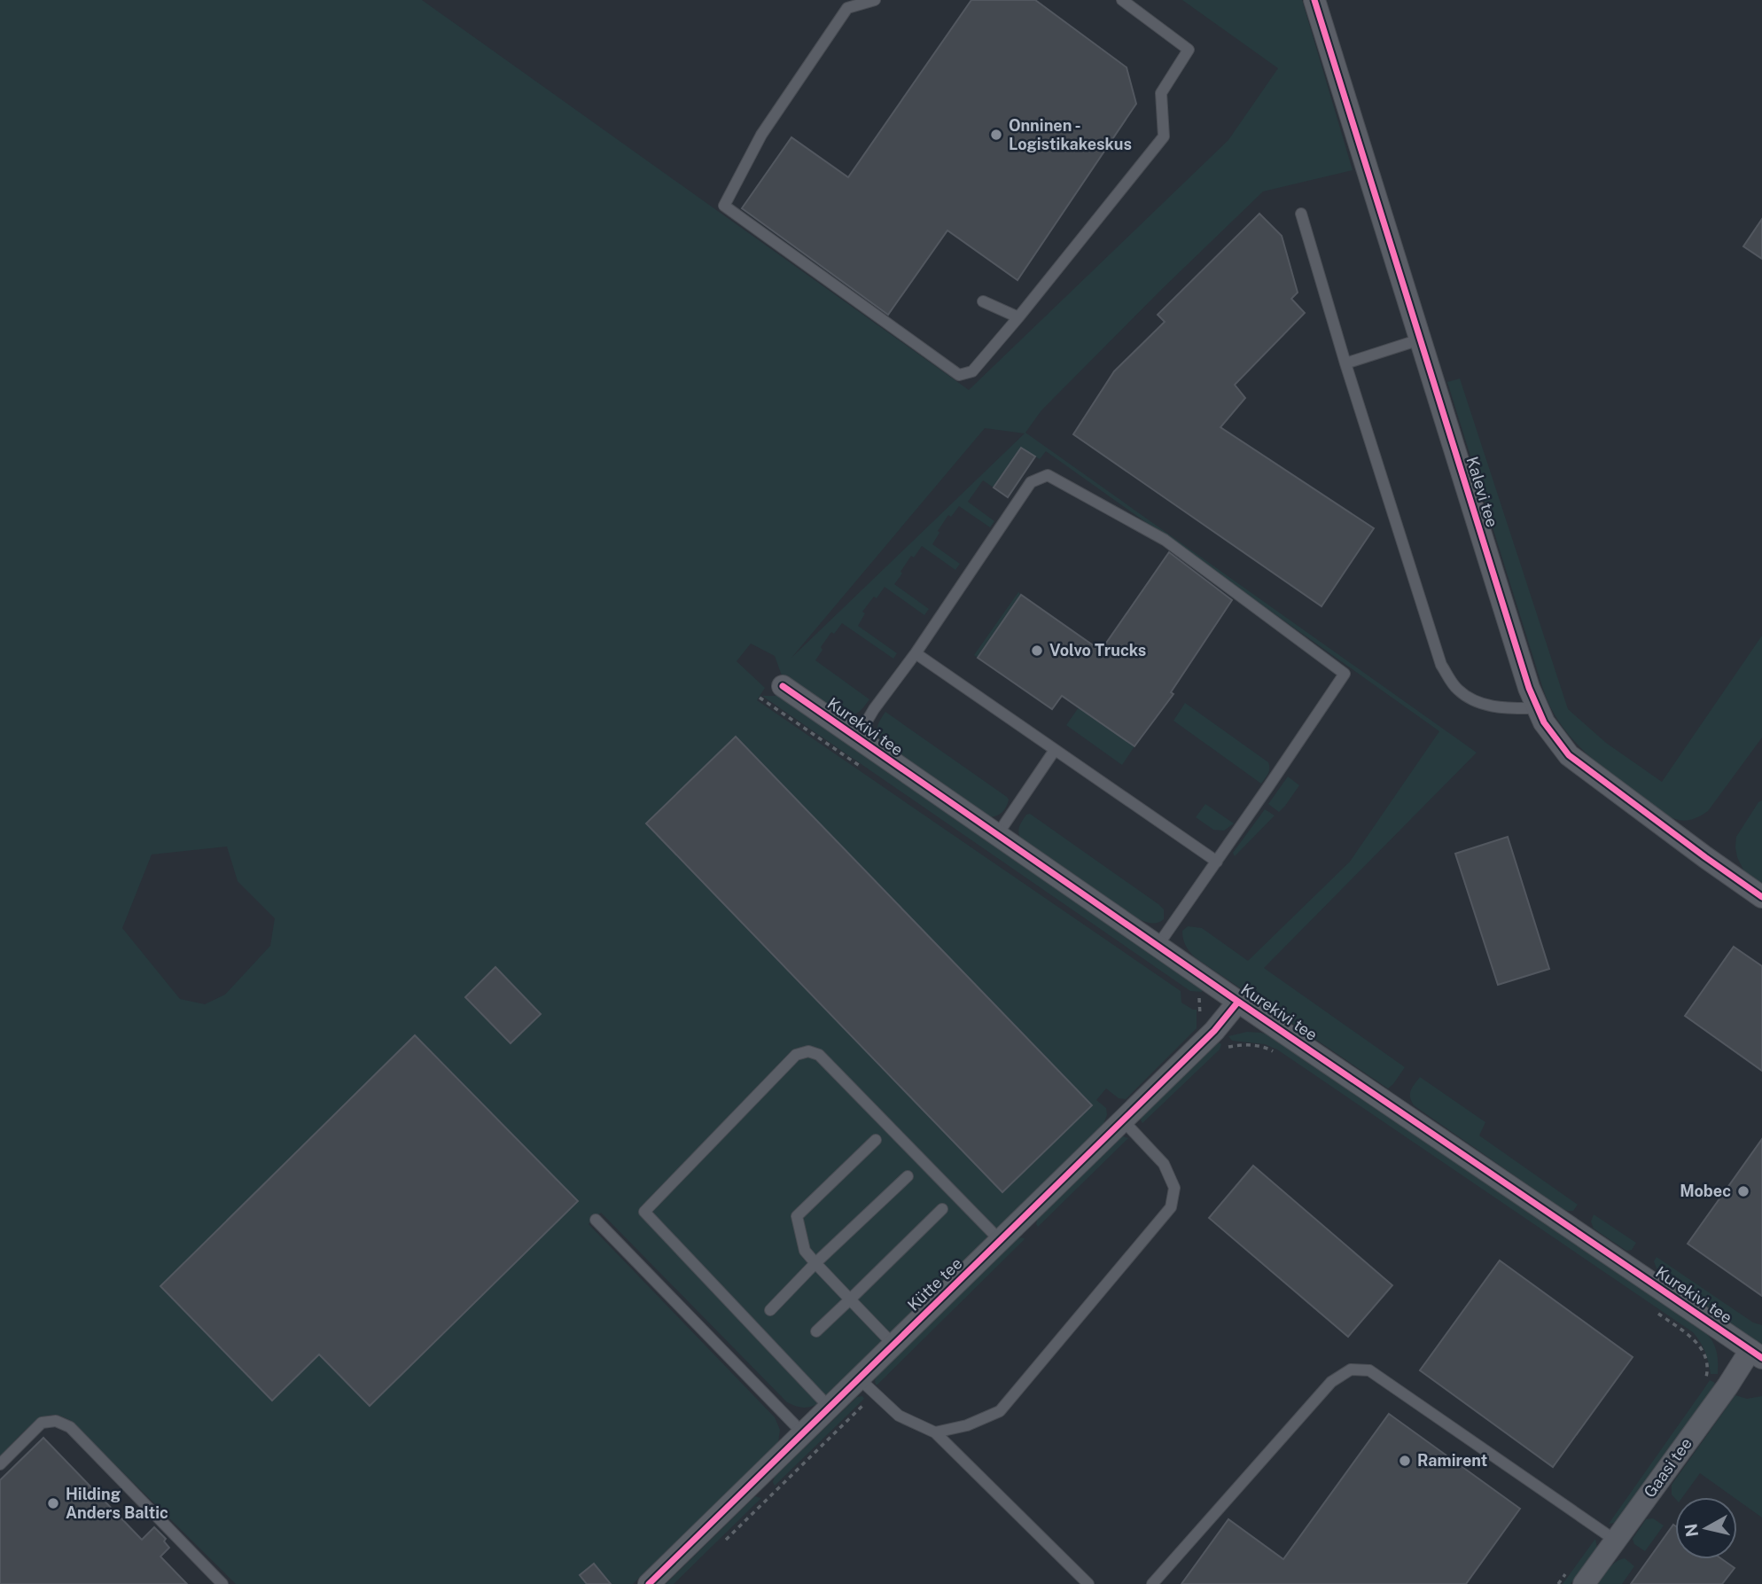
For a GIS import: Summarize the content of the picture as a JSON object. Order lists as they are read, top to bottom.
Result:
{
  "streets": {
    "street": [
      "Kalevi tee",
      "Kurekivi tee",
      "Kütte tee",
      "Gaasi tee"
    ]
  },
  "crossings": [
    ["Kurekivi tee", "Kütte tee"],
    ["Kurekivi tee", "Gaasi tee"]
  ],
  "places": [
    "Onninen - Logistikakeskus",
    "Volvo Trucks",
    "Mobec",
    "Ramirent",
    "Hilding Anders Baltic"
  ],
  "north": "left"
}
